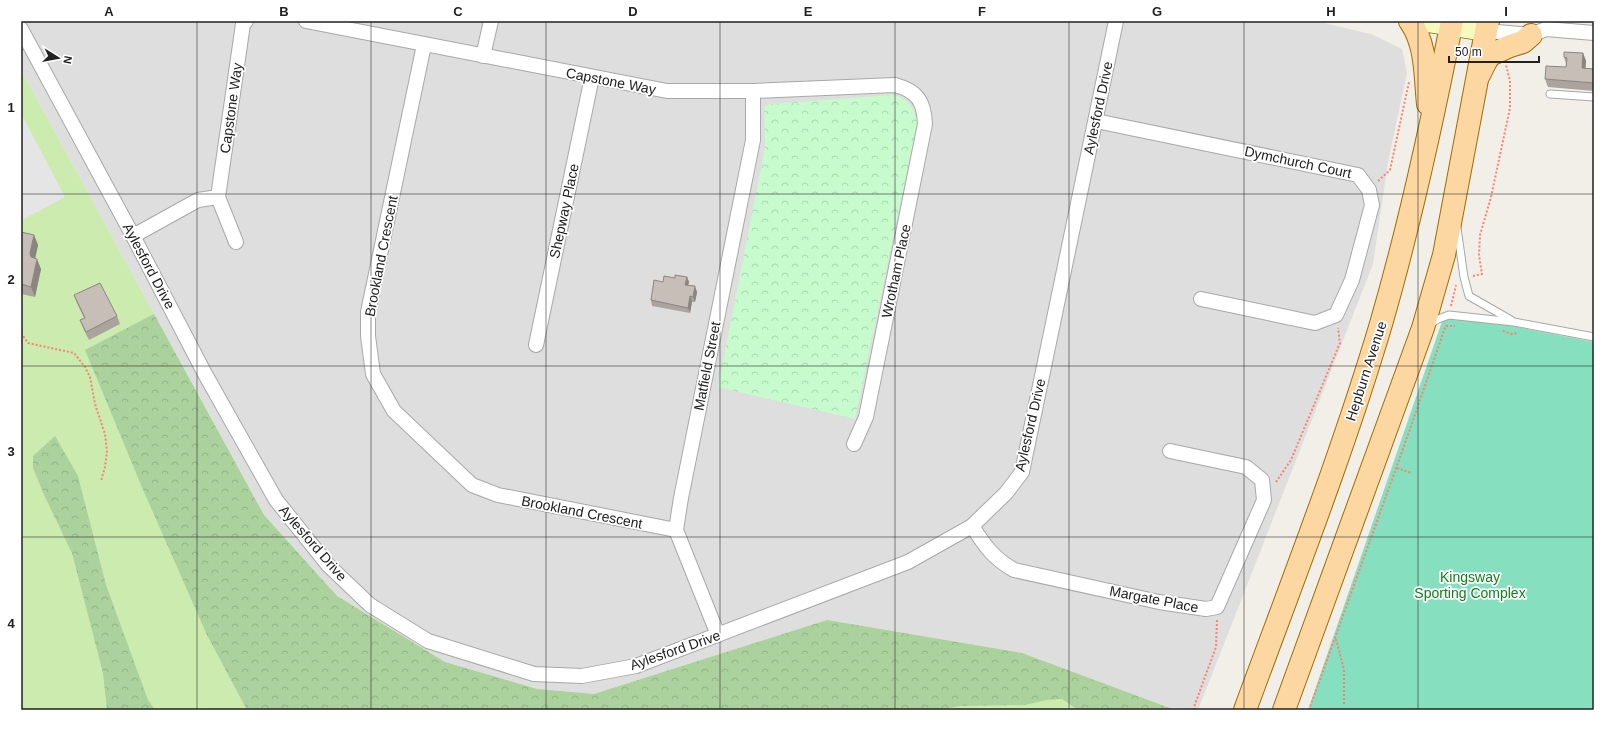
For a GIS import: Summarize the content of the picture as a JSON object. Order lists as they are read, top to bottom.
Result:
{
  "streets": {
    "main road": ["Hepburn Avenue"],
    "street": [
      "Capstone Way",
      "Aylesford Drive",
      "Dymchurch Court",
      "Shepway Place",
      "Brookland Crescent",
      "Wrotham Place",
      "Matfield Street",
      "Margate Place"
    ]
  },
  "crossings": [
    ["Capstone Way", "Shepway Place"],
    ["Capstone Way", "Brookland Crescent"],
    ["Capstone Way", "Wrotham Place"],
    ["Capstone Way", "Matfield Street"],
    ["Aylesford Drive", "Dymchurch Court"],
    ["Aylesford Drive", "Matfield Street"],
    ["Aylesford Drive", "Margate Place"],
    ["Brookland Crescent", "Matfield Street"]
  ],
  "parks": ["Kingsway Sporting Complex"],
  "scale_bar": "50 m",
  "north": "right",
  "grid": {
    "columns": [
      "A",
      "B",
      "C",
      "D",
      "E",
      "F",
      "G",
      "H",
      "I"
    ],
    "rows": [
      "1",
      "2",
      "3",
      "4"
    ]
  }
}
